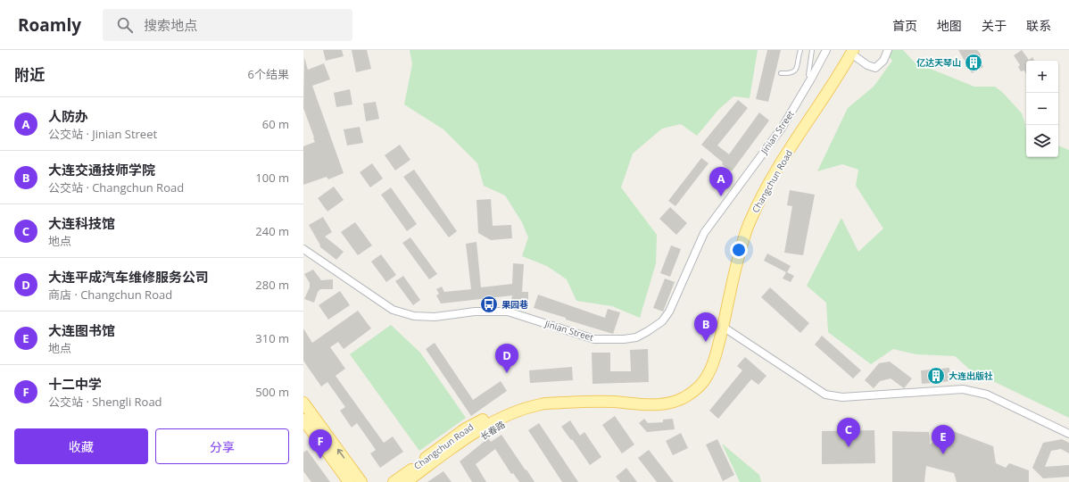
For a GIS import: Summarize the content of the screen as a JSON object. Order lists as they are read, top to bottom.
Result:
{
  "streets": {
    "main road": ["Changchun Road", "长春路"],
    "street": ["Jinian Street"]
  },
  "crossings": [
    ["Changchun Road", "长春路"]
  ],
  "places": {
    "building": ["亿达天琴山", "大连出版社"],
    "bus stop": ["果园巷"]
  },
  "page": {
    "header": "Roamly",
    "search": "搜索地点",
    "nav": [
      "首页",
      "地图",
      "关于",
      "联系"
    ],
    "heading": ["附近", "6个结果"],
    "map_buttons": ["+", "−"],
    "list": [
      {
        "mark": "A",
        "name": "人防办",
        "note": "公交站 · Jinian Street",
        "value": "60 m"
      },
      {
        "mark": "B",
        "name": "大连交通技师学院",
        "note": "公交站 · Changchun Road",
        "value": "100 m"
      },
      {
        "mark": "C",
        "name": "大连科技馆",
        "note": "地点",
        "value": "240 m"
      },
      {
        "mark": "D",
        "name": "大连平成汽车维修服务公司",
        "note": "商店 · Changchun Road",
        "value": "280 m"
      },
      {
        "mark": "E",
        "name": "大连图书馆",
        "note": "地点",
        "value": "310 m"
      },
      {
        "mark": "F",
        "name": "十二中学",
        "note": "公交站 · Shengli Road",
        "value": "500 m"
      }
    ],
    "pins": [
      "A",
      "B",
      "D",
      "C",
      "E",
      "F"
    ],
    "buttons": ["收藏", "分享"]
  }
}
